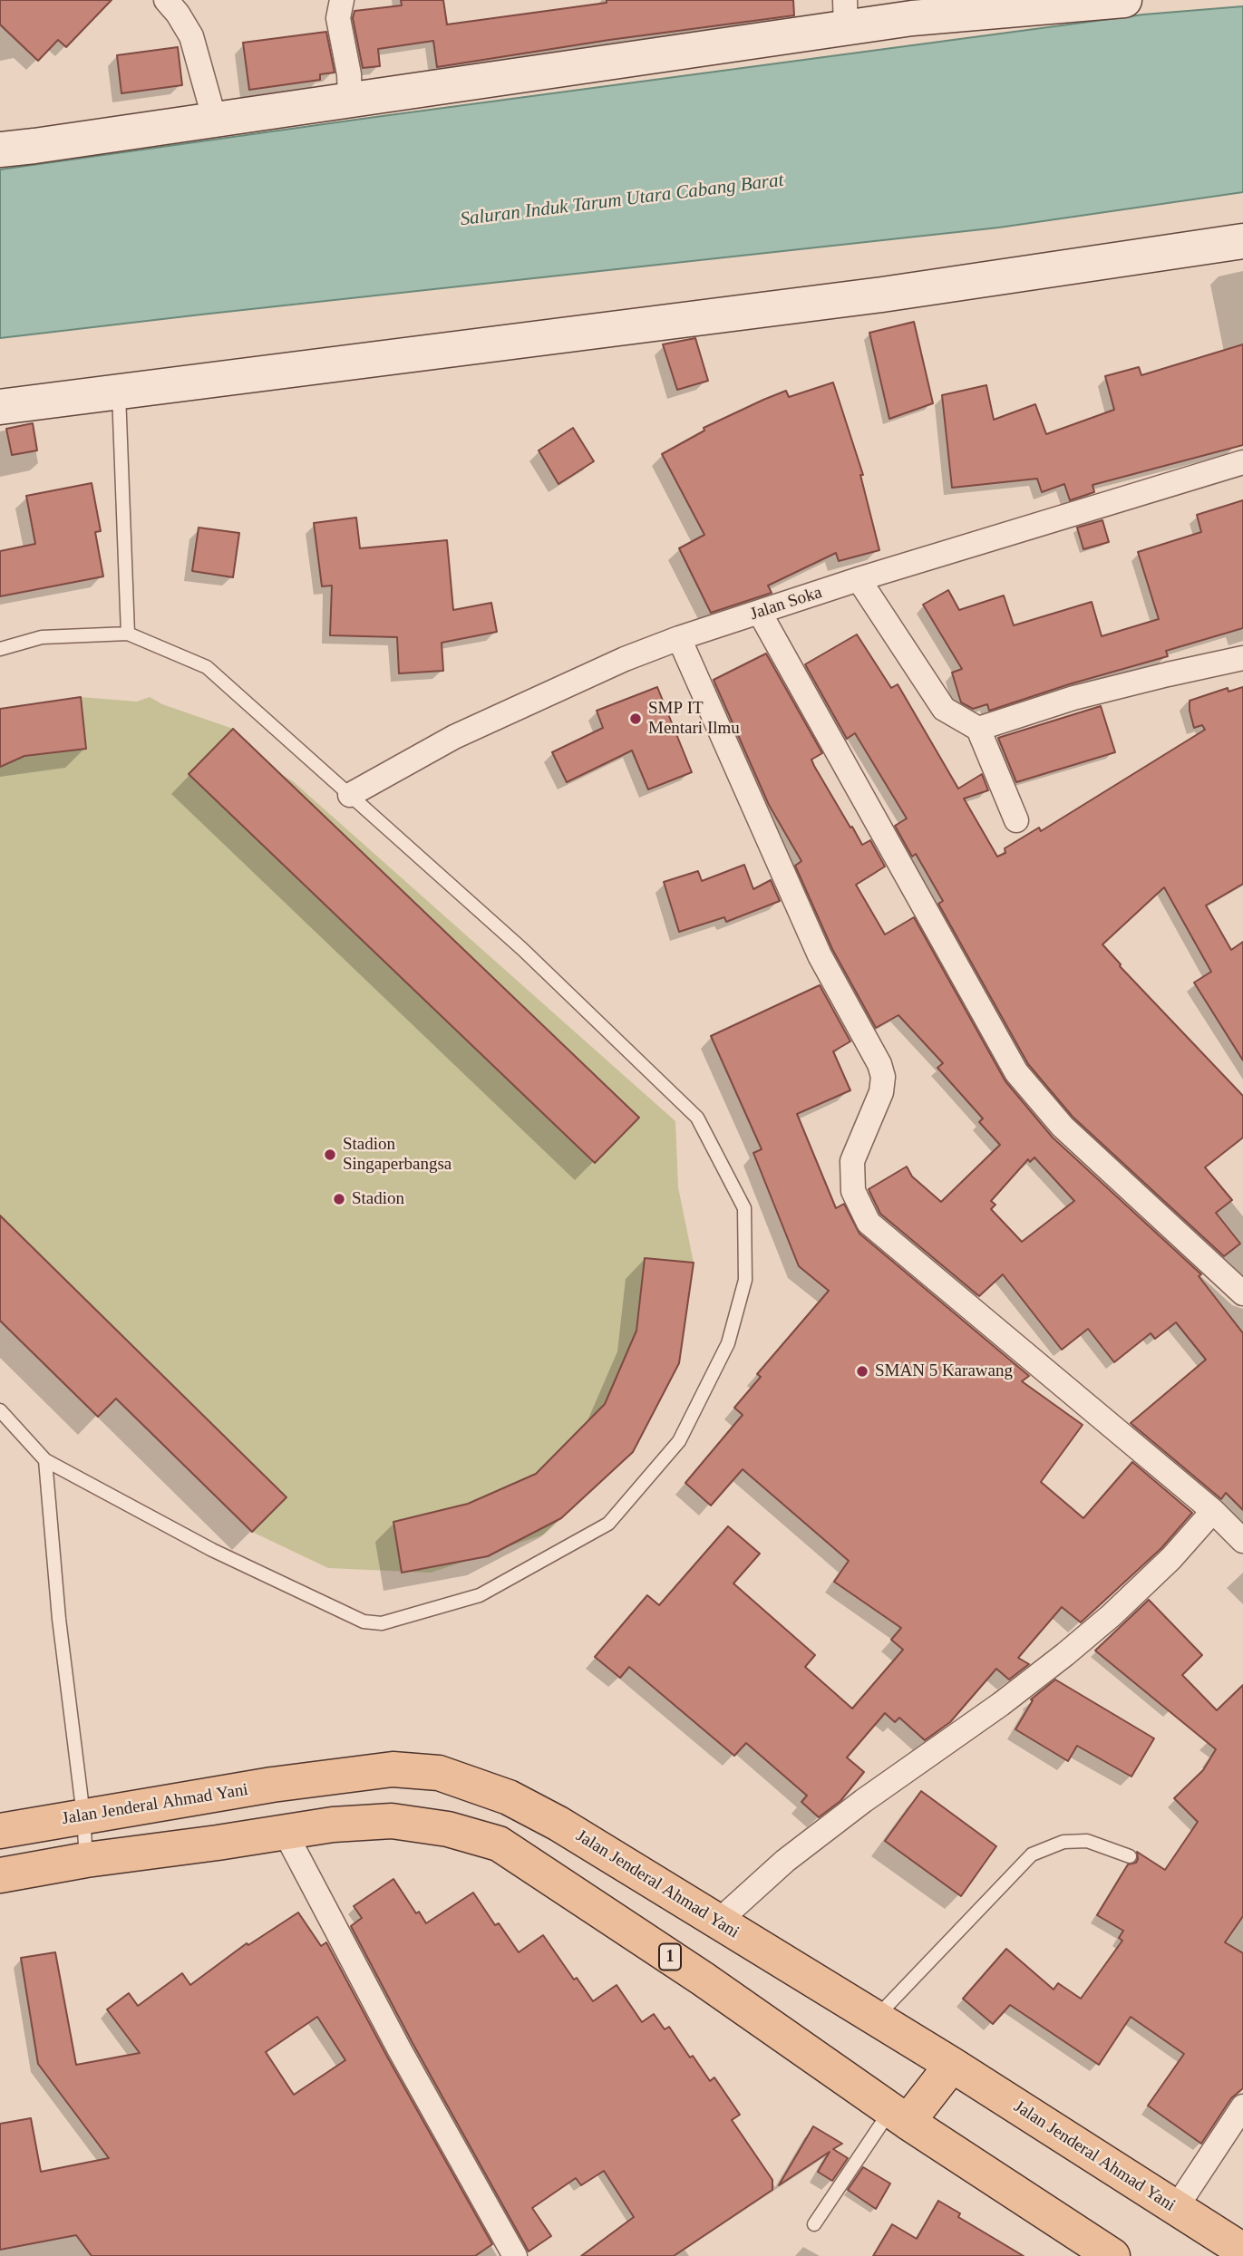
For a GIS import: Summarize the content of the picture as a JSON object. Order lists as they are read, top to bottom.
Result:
{
  "streets": {
    "main road": ["Jalan Jenderal Ahmad Yani", "1"],
    "street": ["Jalan Soka"]
  },
  "water": ["Saluran Induk Tarum Utara Cabang Barat"],
  "places": [
    "SMP IT Mentari Ilmu",
    "Stadion Singaperbangsa",
    "Stadion",
    "SMAN 5 Karawang"
  ]
}
